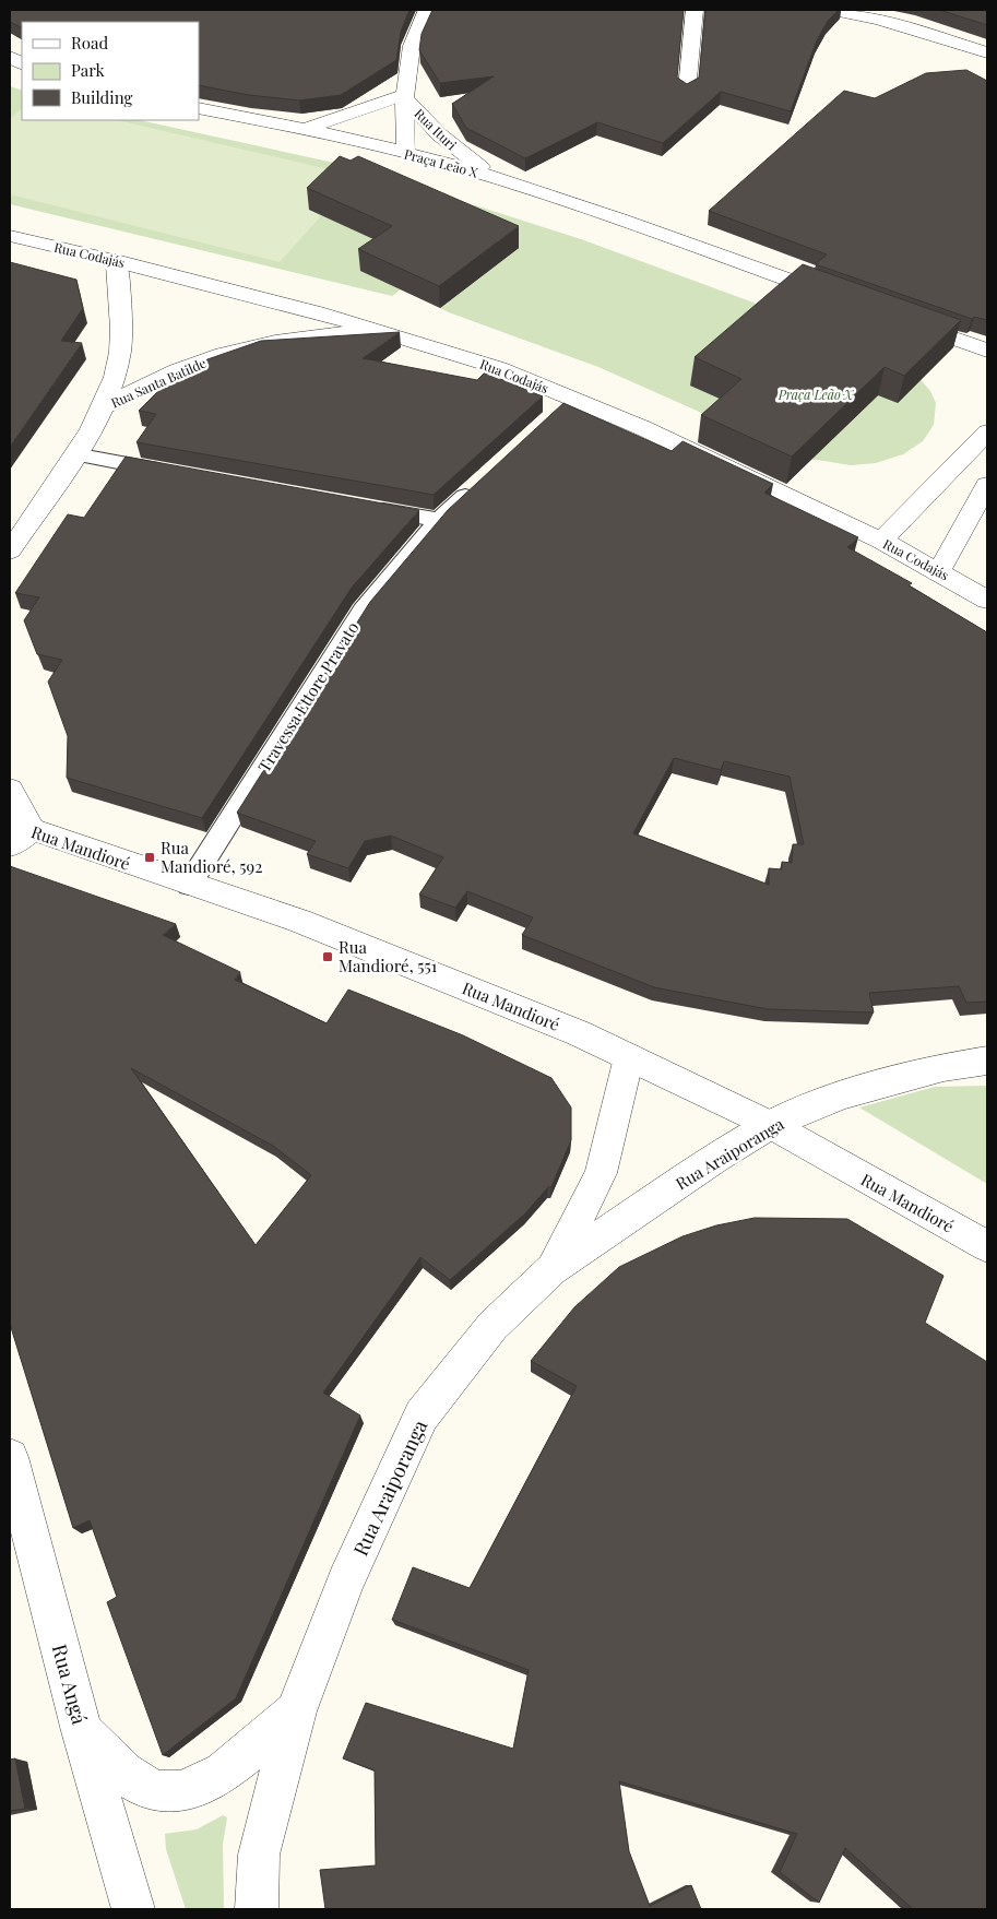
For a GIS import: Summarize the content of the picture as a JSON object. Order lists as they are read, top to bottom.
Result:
{
  "streets": {
    "street": [
      "Rua Ituri",
      "Praça Leão X",
      "Rua Codajás",
      "Rua Santa Batilde",
      "Rua Mandioré",
      "Rua Araiporanga",
      "Rua Angá"
    ],
    "lane": ["Travessa Ettore Pravato"]
  },
  "crossings": [
    ["Rua Ituri", "Praça Leão X"],
    ["Rua Codajás", "Rua Santa Batilde"],
    ["Travessa Ettore Pravato", "Rua Mandioré"],
    ["Rua Mandioré", "Rua Araiporanga"],
    ["Rua Araiporanga", "Rua Angá"]
  ],
  "parks": ["Praça Leão X"],
  "places": {
    "transit": ["Rua Mandioré, 592", "Rua Mandioré, 551"]
  },
  "legend": ["Road", "Park", "Building"]
}
